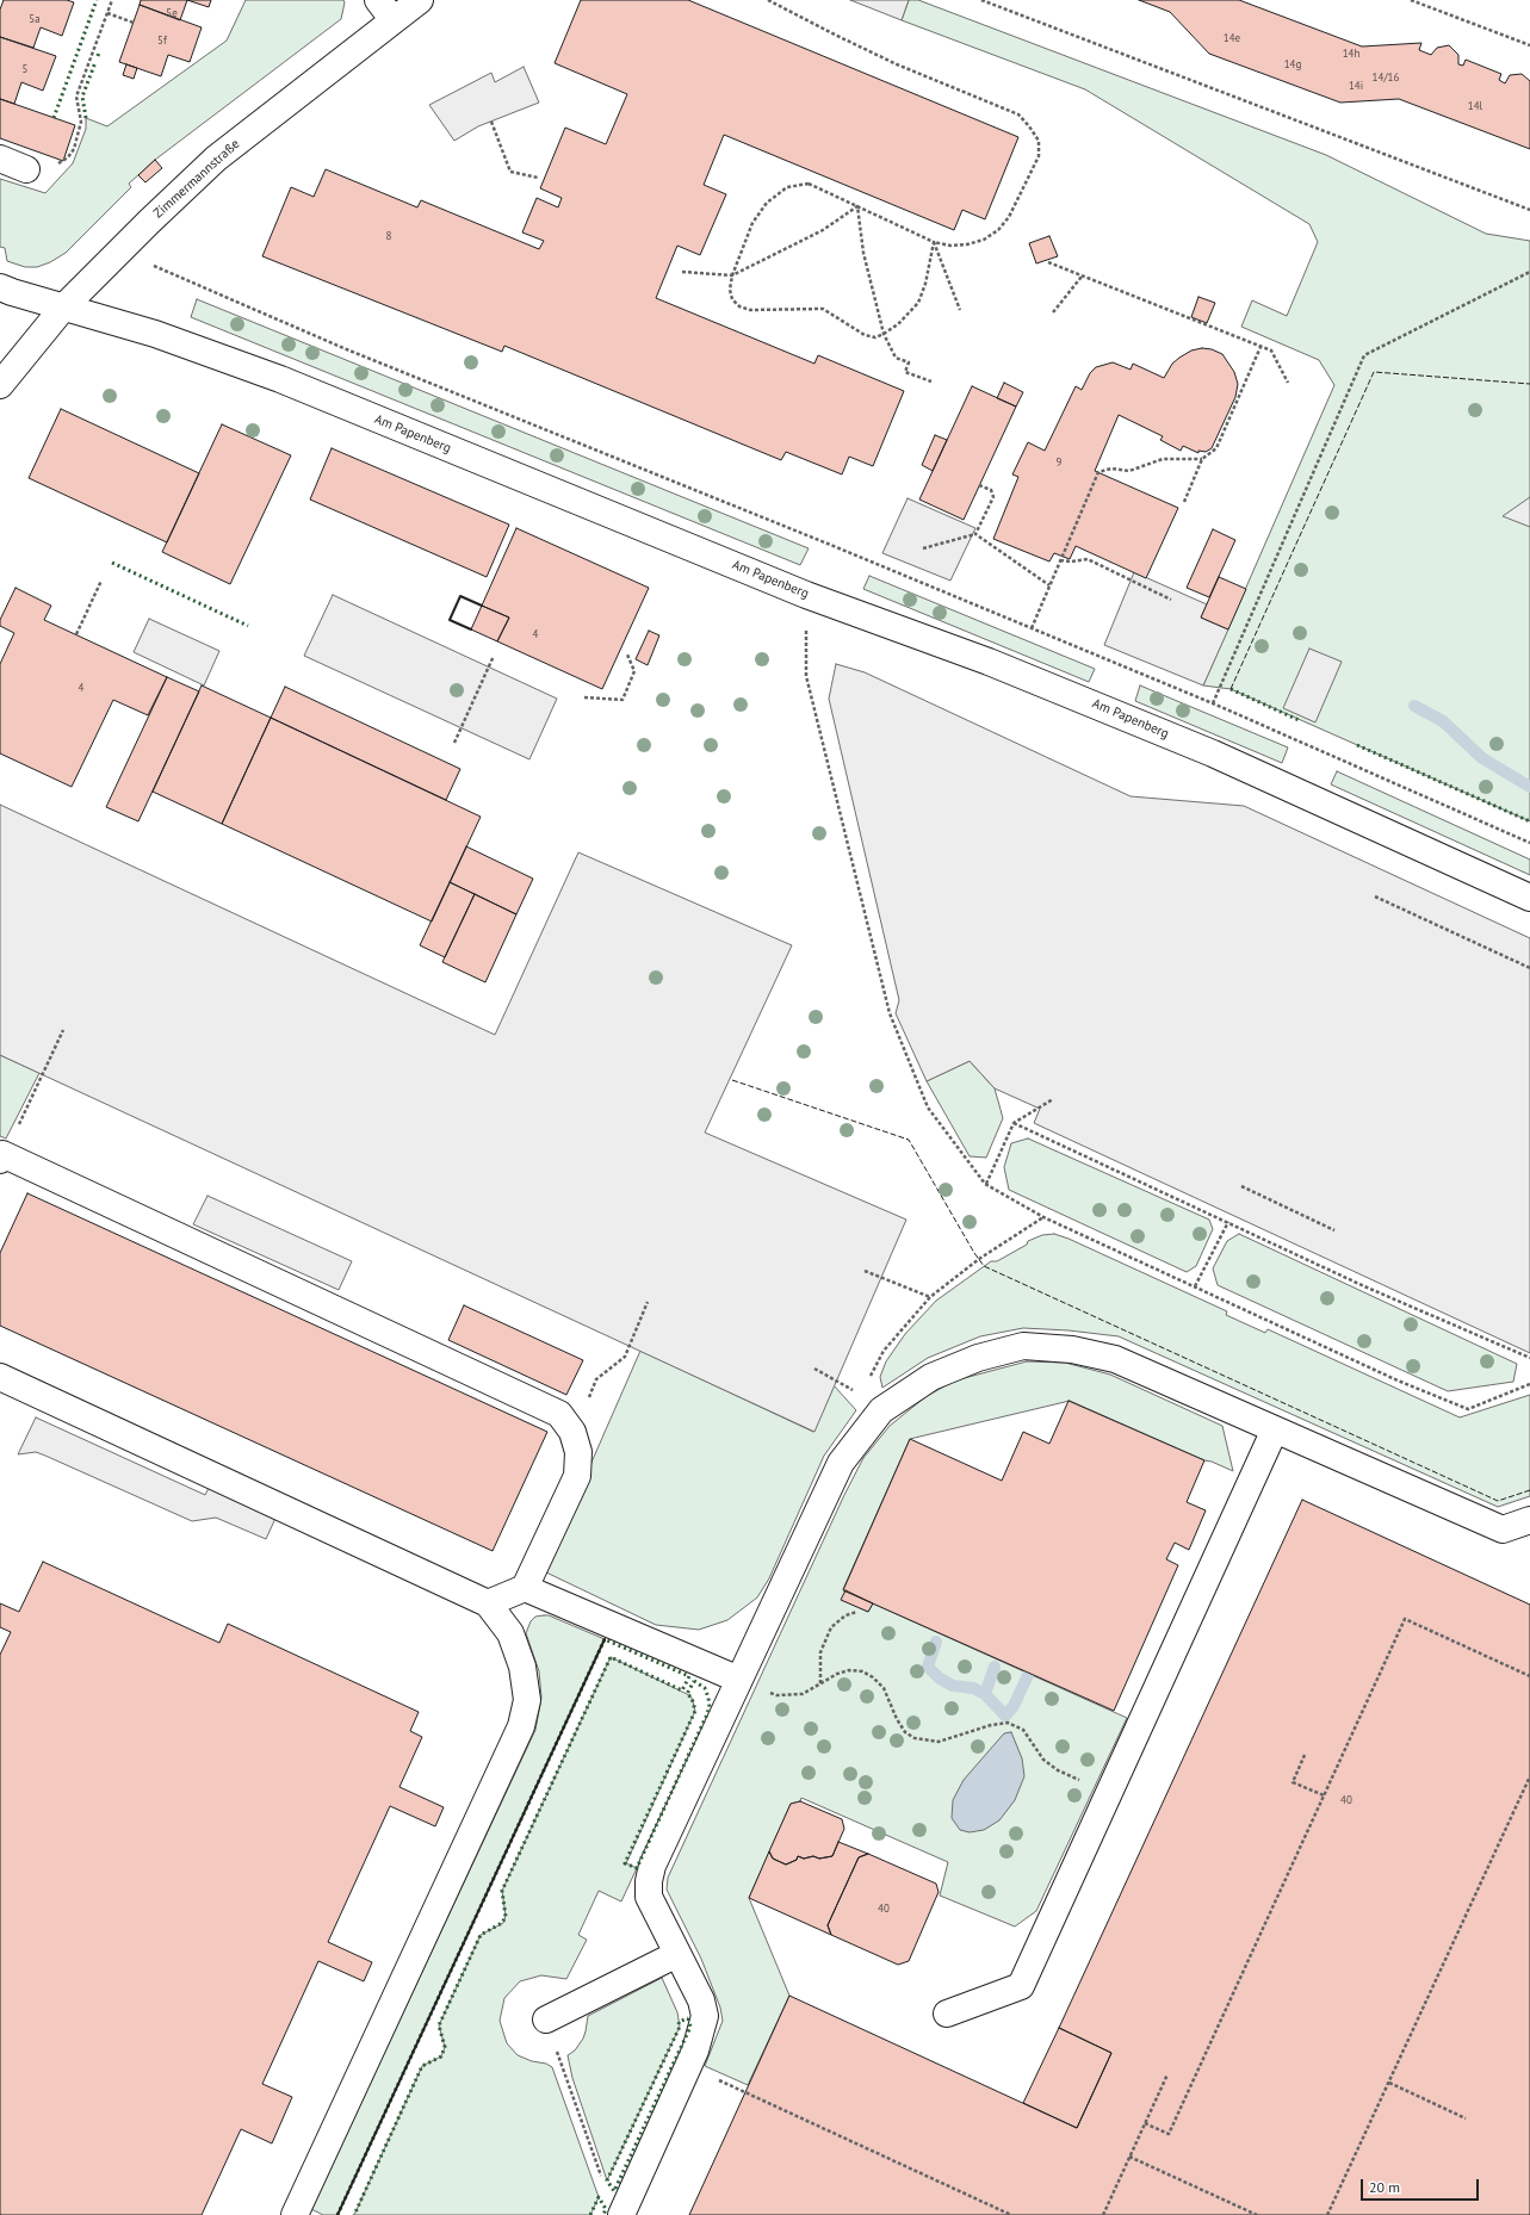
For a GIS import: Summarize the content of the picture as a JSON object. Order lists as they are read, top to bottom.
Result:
{
  "streets": {
    "street": ["Zimmermannstraße", "Am Papenberg"]
  },
  "crossings": [
    ["Zimmermannstraße", "Am Papenberg"]
  ],
  "house_numbers": [
    "5e",
    "5a",
    "14e",
    "5f",
    "14h",
    "14g",
    "5",
    "14/16",
    "14i",
    "14l",
    "8",
    "9",
    "4",
    "4",
    "40",
    "40"
  ],
  "scale_bar": "20 m"
}
